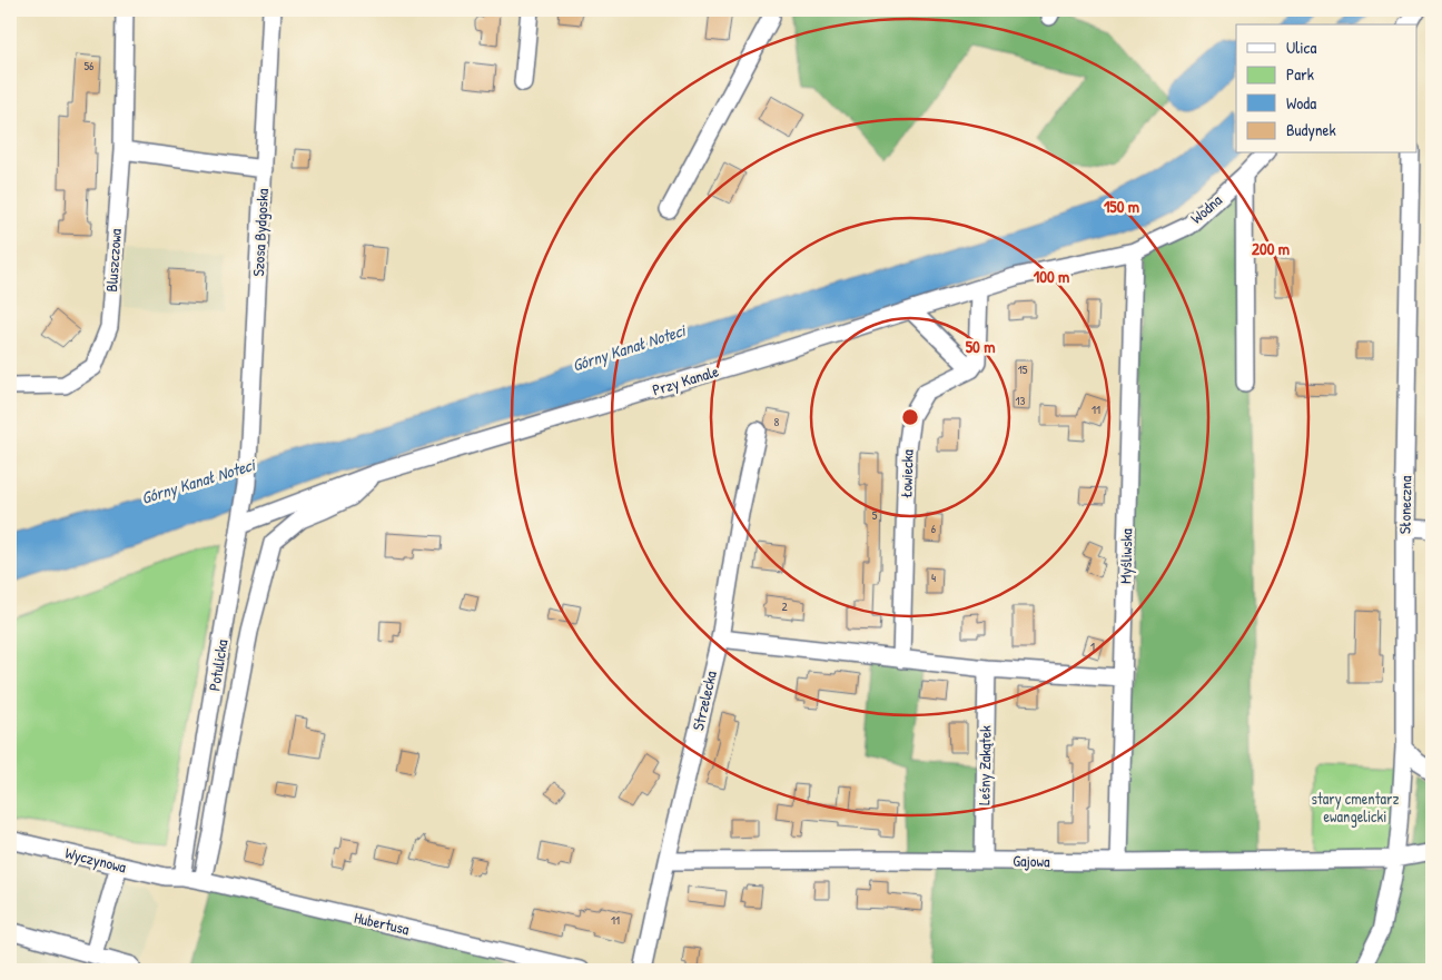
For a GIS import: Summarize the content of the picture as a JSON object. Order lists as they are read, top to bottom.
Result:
{
  "streets": {
    "street": [
      "Wodna",
      "Szosa Bydgoska",
      "Bluszczowa",
      "Przy Kanale",
      "Łowiecka",
      "Słoneczna",
      "Myśliwska",
      "Potulicka",
      "Strzelecka",
      "Leśny Zakątek",
      "Wyczynowa",
      "Gajowa",
      "Hubertusa"
    ]
  },
  "crossings": [
    ["Wodna", "Przy Kanale"],
    ["Wodna", "Myśliwska"],
    ["Szosa Bydgoska", "Potulicka"],
    ["Przy Kanale", "Myśliwska"],
    ["Przy Kanale", "Potulicka"],
    ["Słoneczna", "Gajowa"],
    ["Myśliwska", "Gajowa"],
    ["Potulicka", "Wyczynowa"],
    ["Potulicka", "Hubertusa"],
    ["Strzelecka", "Gajowa"],
    ["Leśny Zakątek", "Gajowa"],
    ["Wyczynowa", "Hubertusa"]
  ],
  "water": ["Górny Kanał Noteci"],
  "parks": ["stary cmentarz ewangelicki"],
  "house_numbers": [
    "56",
    "15",
    "13",
    "11",
    "8",
    "5",
    "6",
    "4",
    "2",
    "1",
    "11"
  ],
  "legend": [
    "Ulica",
    "Park",
    "Woda",
    "Budynek"
  ],
  "rings": [
    "150 m",
    "200 m",
    "100 m",
    "50 m"
  ]
}
